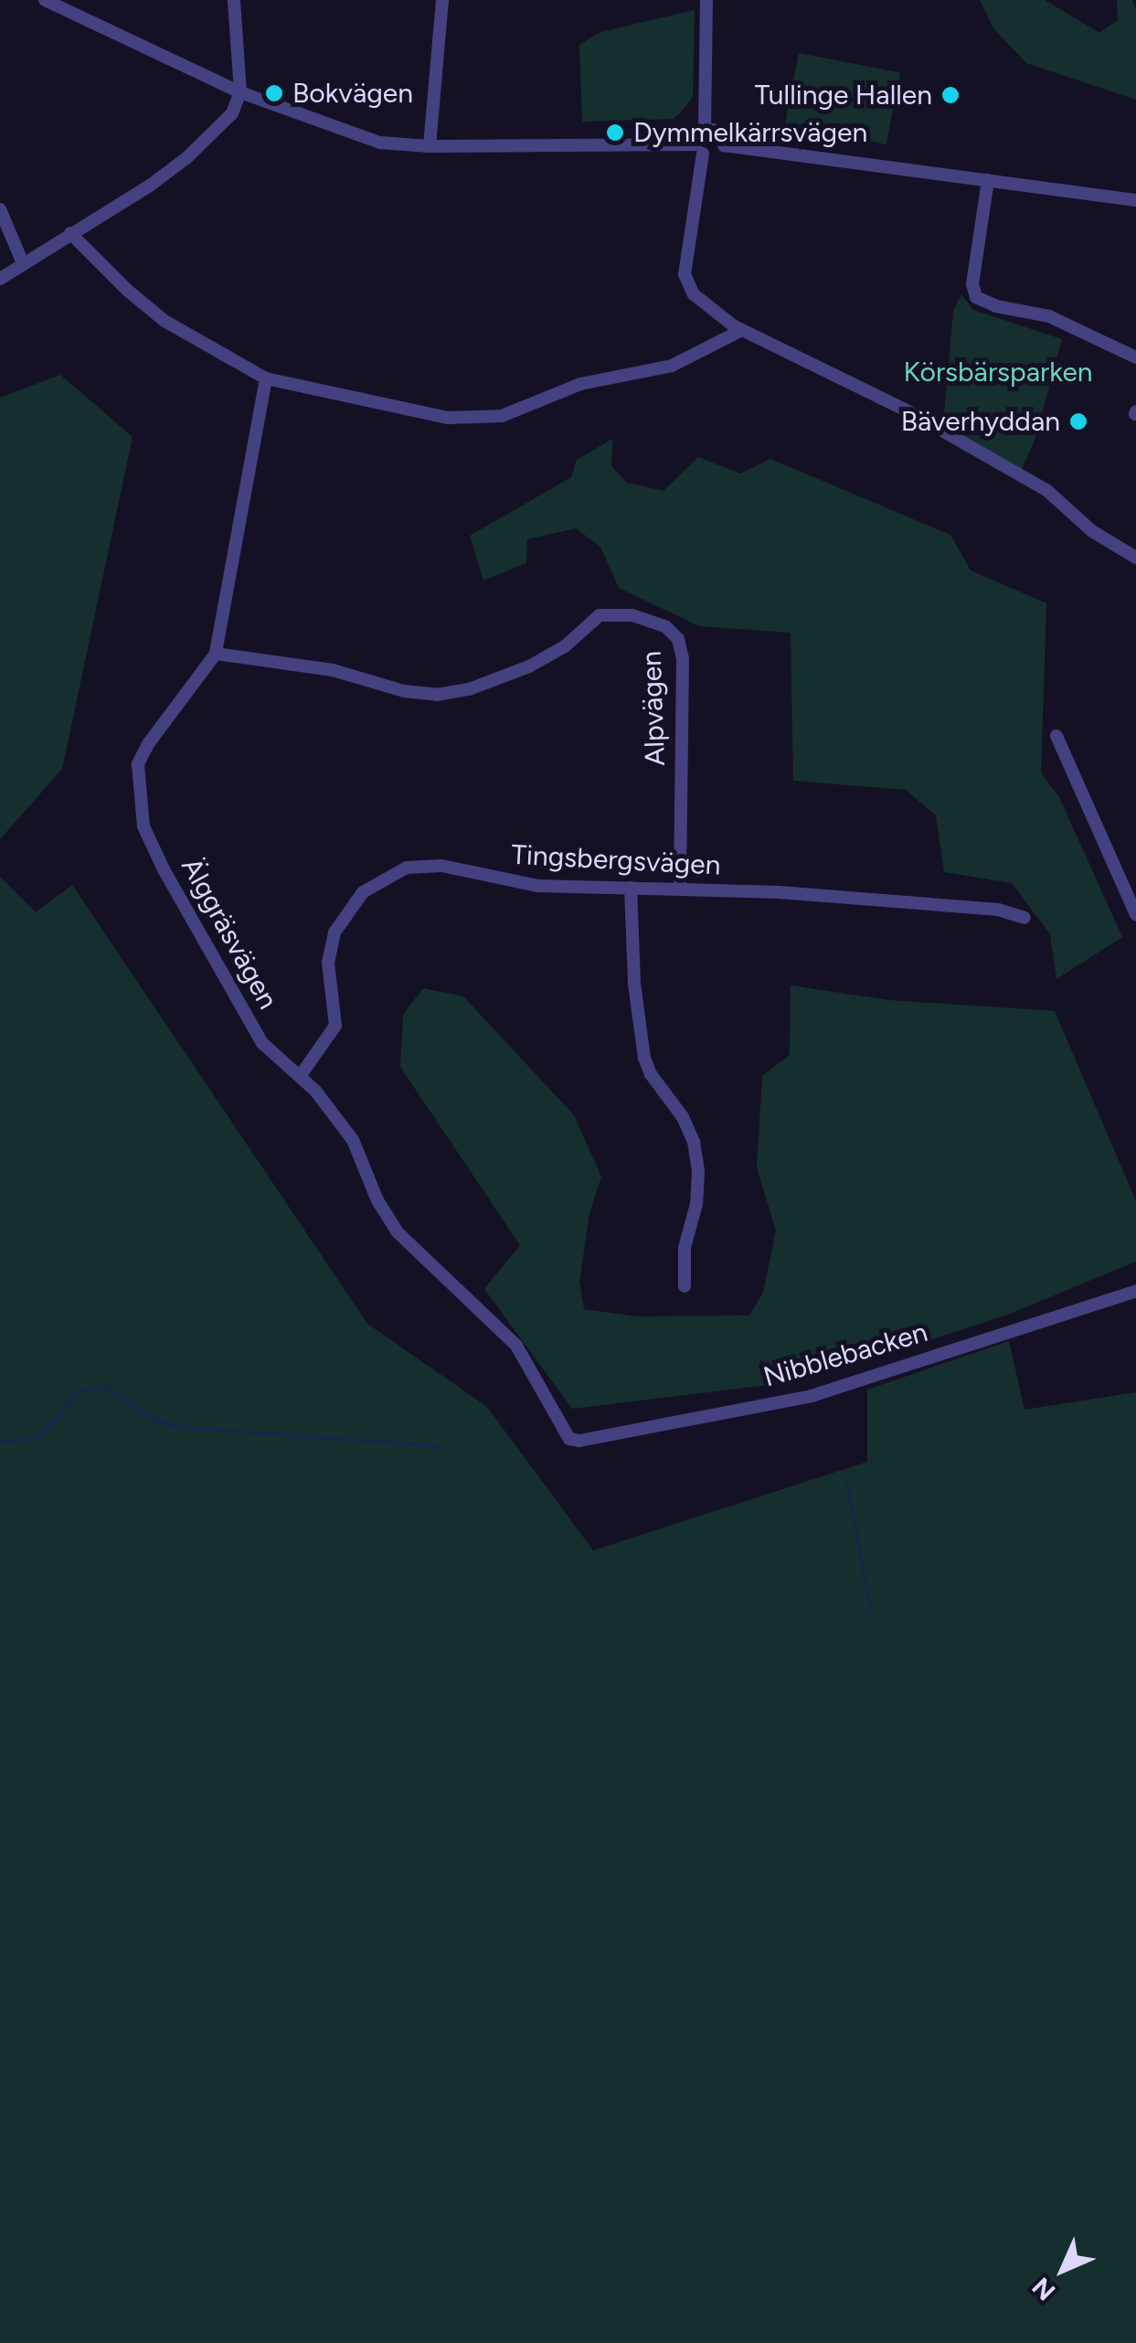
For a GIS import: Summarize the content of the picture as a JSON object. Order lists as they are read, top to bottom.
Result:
{
  "streets": {
    "street": [
      "Alpvägen",
      "Tingsbergsvägen",
      "Älggräsvägen",
      "Nibblebacken"
    ]
  },
  "crossings": [
    ["Alpvägen", "Tingsbergsvägen"],
    ["Alpvägen", "Älggräsvägen"],
    ["Tingsbergsvägen", "Älggräsvägen"],
    ["Älggräsvägen", "Nibblebacken"]
  ],
  "parks": ["Körsbärsparken"],
  "places": [
    "Bokvägen",
    "Tullinge Hallen",
    "Dymmelkärrsvägen",
    "Bäverhyddan"
  ],
  "north": "bottom left"
}
